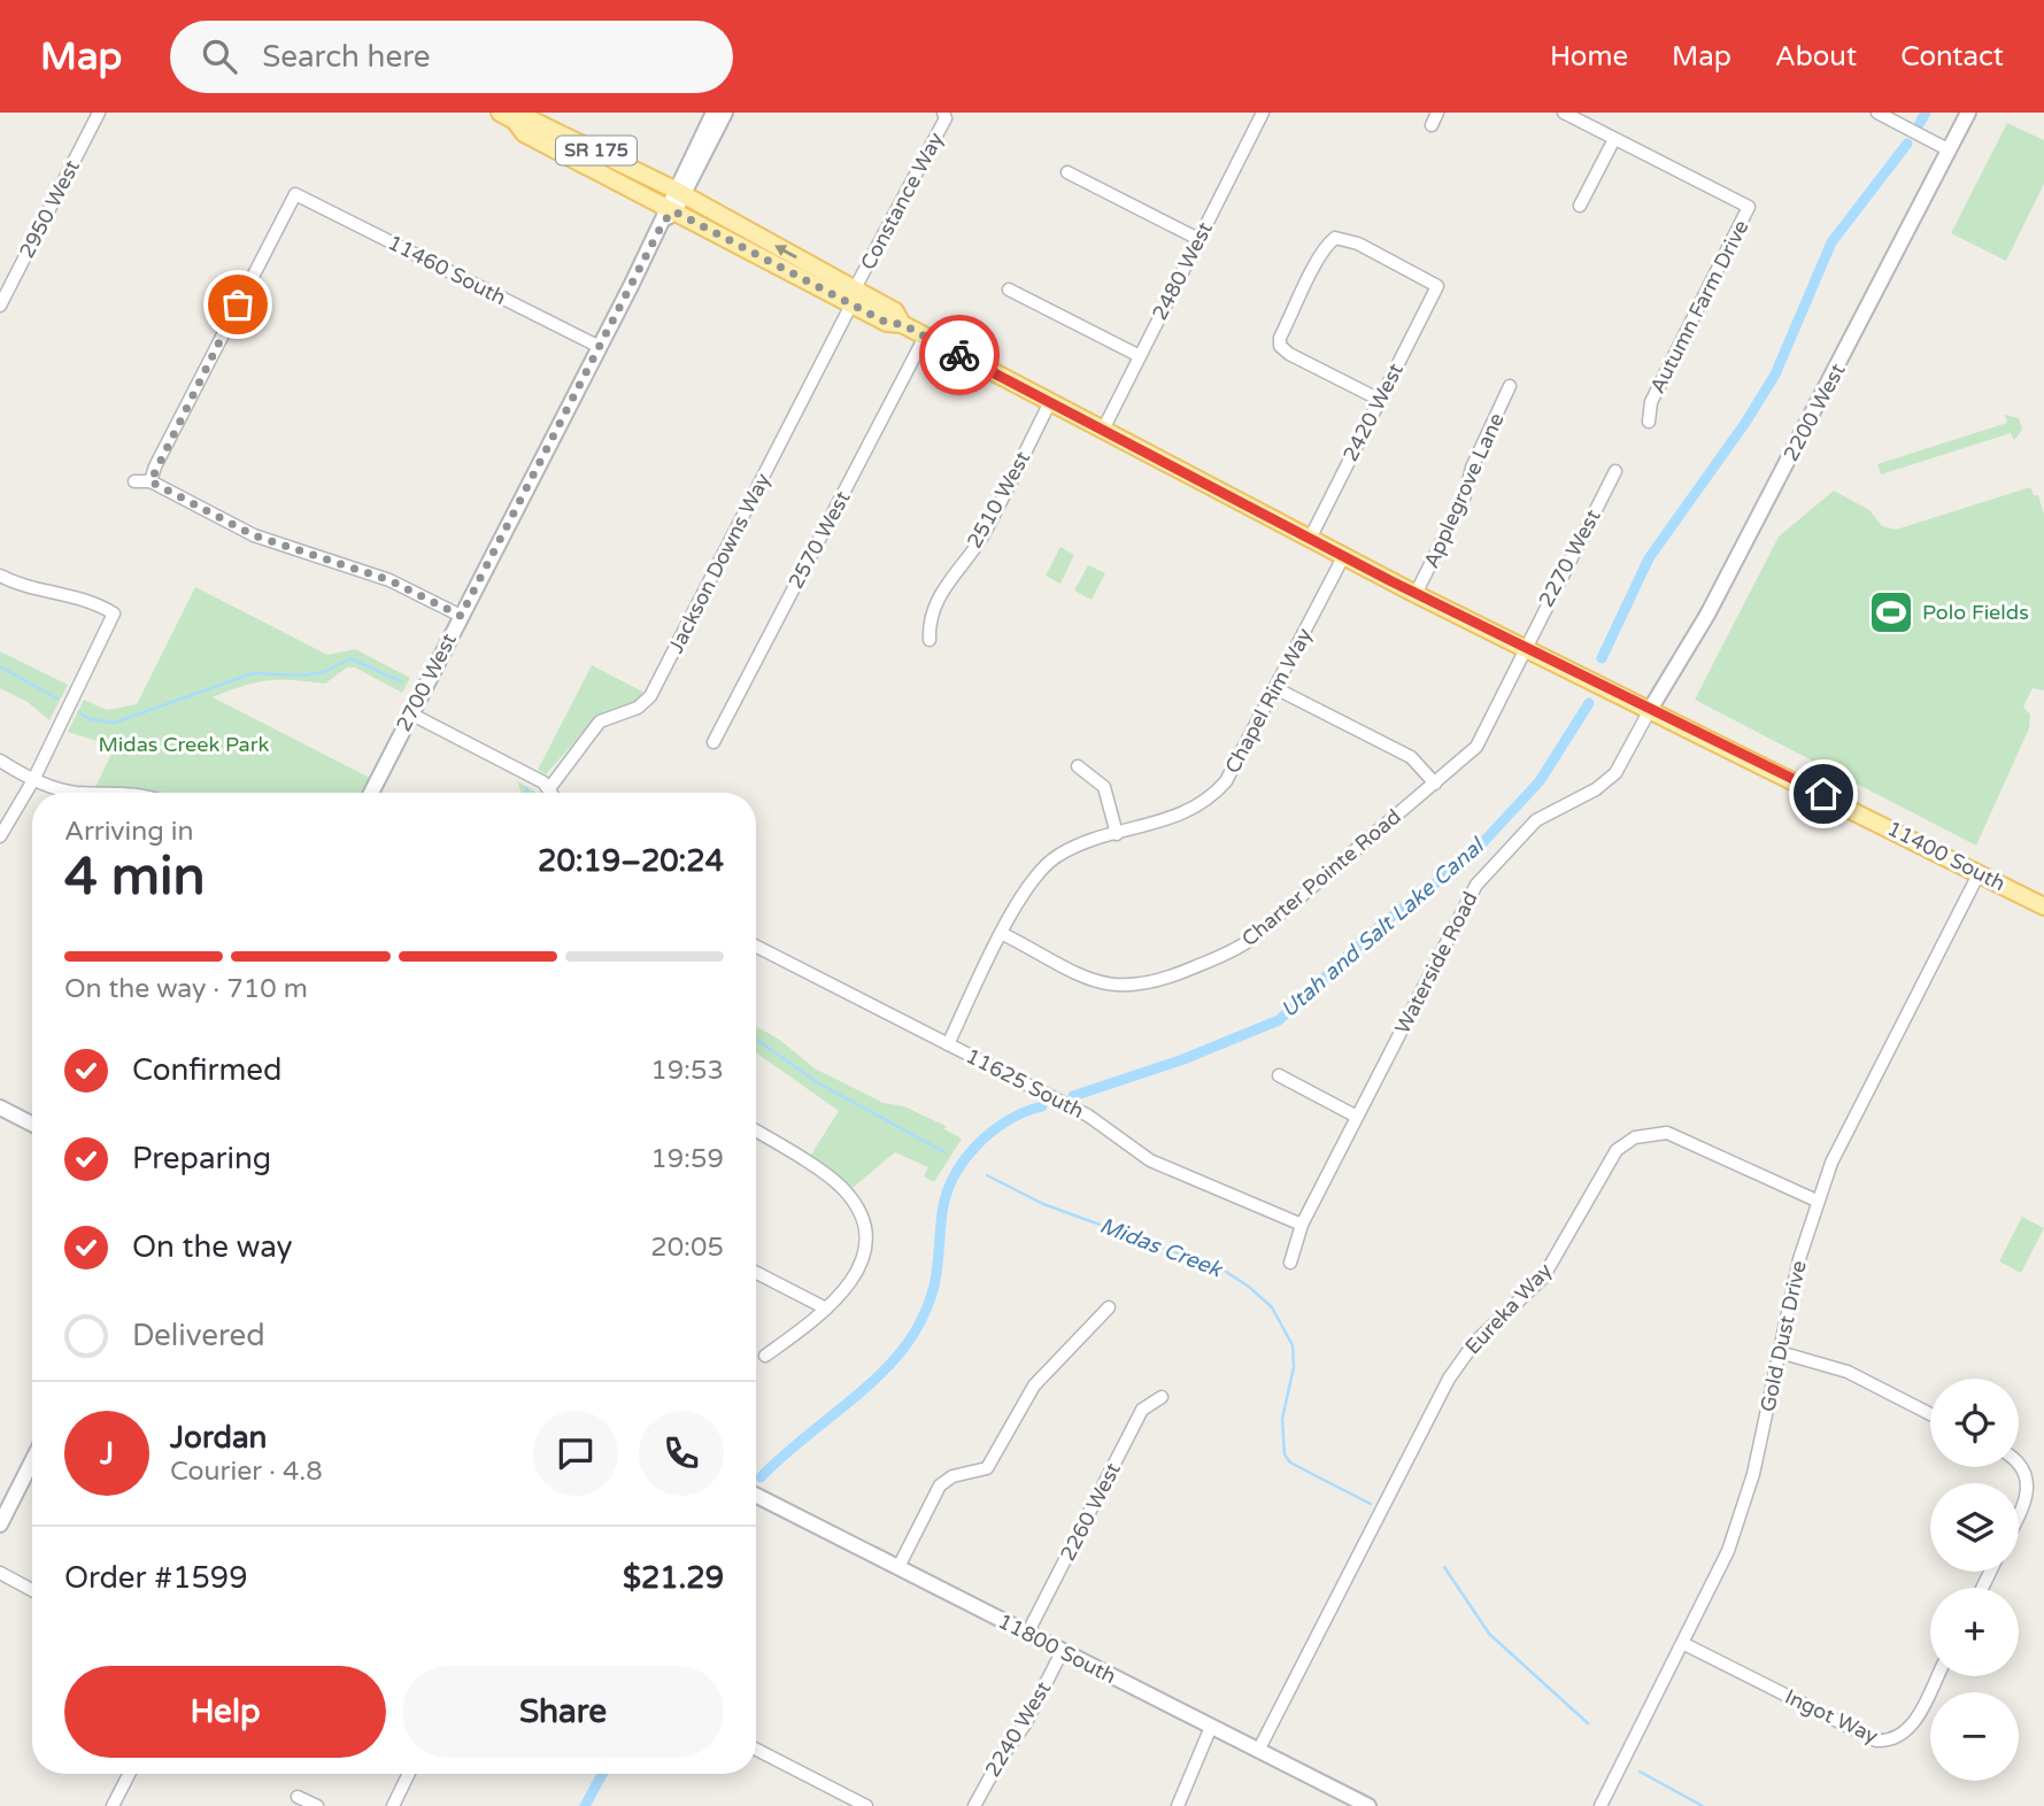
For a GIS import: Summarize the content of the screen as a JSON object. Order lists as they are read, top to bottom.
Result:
{
  "streets": {
    "main road": [
      "SR 175",
      "2200 West",
      "2700 West",
      "11400 South",
      "11800 South"
    ],
    "street": [
      "Constance Way",
      "2950 West",
      "11460 South",
      "2480 West",
      "Autumn Farm Drive",
      "2420 West",
      "Applegrove Lane",
      "2510 West",
      "2570 West",
      "2270 West",
      "Jackson Downs Way",
      "Chapel Rim Way",
      "Charter Pointe Road",
      "Waterside Road",
      "11625 South",
      "Eureka Way",
      "Gold Dust Drive",
      "2260 West",
      "Ingot Way",
      "2240 West"
    ]
  },
  "crossings": [
    ["Constance Way", "Jackson Downs Way"],
    ["Constance Way", "11400 South"],
    ["11460 South", "2700 West"],
    ["2480 West", "11400 South"],
    ["2420 West", "11400 South"],
    ["2200 West", "11400 South"],
    ["2200 West", "Waterside Road"],
    ["Applegrove Lane", "11400 South"],
    ["2510 West", "11400 South"],
    ["2570 West", "11400 South"],
    ["2270 West", "11400 South"],
    ["2270 West", "Charter Pointe Road"],
    ["Jackson Downs Way", "11400 South"],
    ["2700 West", "11400 South"],
    ["Chapel Rim Way", "11400 South"],
    ["Chapel Rim Way", "Charter Pointe Road"],
    ["Chapel Rim Way", "11625 South"],
    ["11400 South", "Charter Pointe Road"],
    ["11400 South", "Waterside Road"],
    ["11400 South", "Gold Dust Drive"],
    ["Waterside Road", "11625 South"],
    ["Eureka Way", "Gold Dust Drive"],
    ["Eureka Way", "11800 South"],
    ["Gold Dust Drive", "Ingot Way"],
    ["2260 West", "11800 South"],
    ["11800 South", "2240 West"]
  ],
  "water": ["Utah and Salt Lake Canal", "Midas Creek"],
  "parks": ["Midas Creek Park"],
  "places": {
    "sports": ["Polo Fields"]
  },
  "page": {
    "header": "Map",
    "search": "Search here",
    "nav": [
      "Home",
      "Map",
      "About",
      "Contact"
    ],
    "heading": ["4 min", "Arriving in", "20:19–20:24"],
    "panel": [
      "Jordan",
      "Courier · 4.8",
      "Order #1599",
      "$21.29"
    ],
    "bar": "On the way · 710 m",
    "list": [
      ["Confirmed", "19:53"],
      ["Preparing", "19:59"],
      ["On the way", "20:05"],
      "Delivered"
    ],
    "map_buttons": ["+", "−"],
    "round": "J",
    "buttons": ["Help", "Share"]
  }
}
